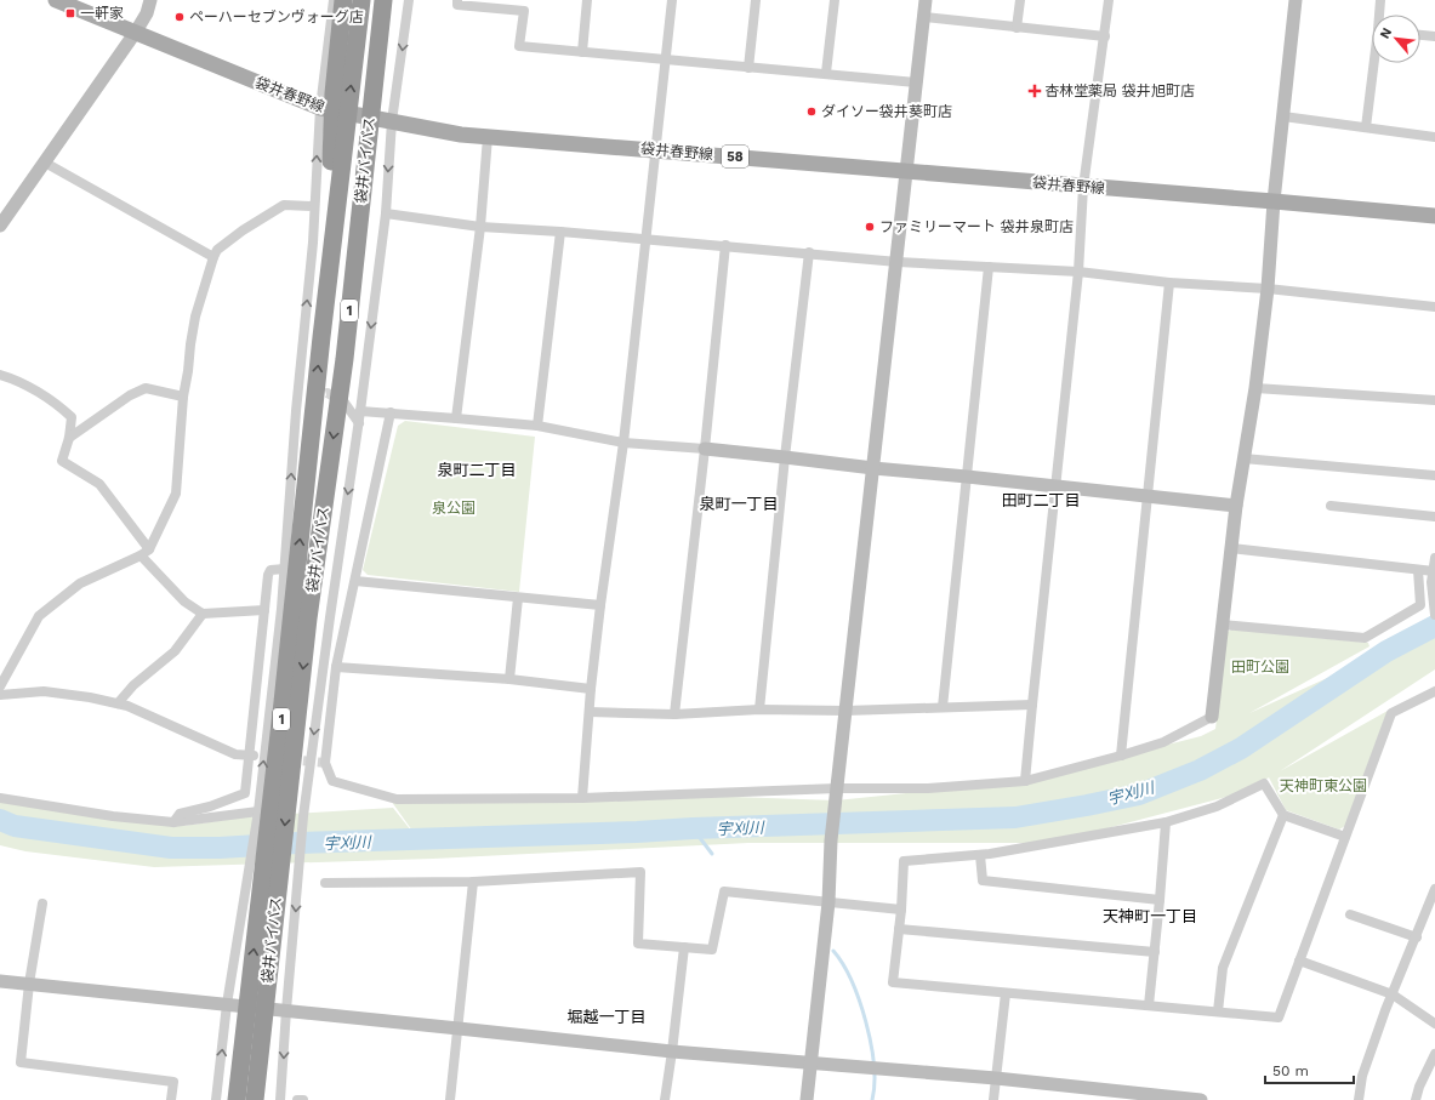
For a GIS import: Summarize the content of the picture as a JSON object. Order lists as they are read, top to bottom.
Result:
{
  "streets": {
    "highway": ["袋井バイパス", "1"],
    "main road": ["袋井春野線", "58"]
  },
  "districts": [
    "泉町二丁目",
    "田町二丁目",
    "泉町一丁目",
    "天神町一丁目",
    "堀越一丁目"
  ],
  "water": ["宇刈川"],
  "parks": ["泉公園", "田町公園", "天神町東公園"],
  "places": {
    "transit": ["一軒家"],
    "other": ["ペーハーセブンヴォーグ店", "ダイソー袋井葵町店", "ファミリーマート 袋井泉町店"],
    "health": ["杏林堂薬局 袋井旭町店"]
  },
  "scale_bar": "50 m",
  "north": "top left"
}
